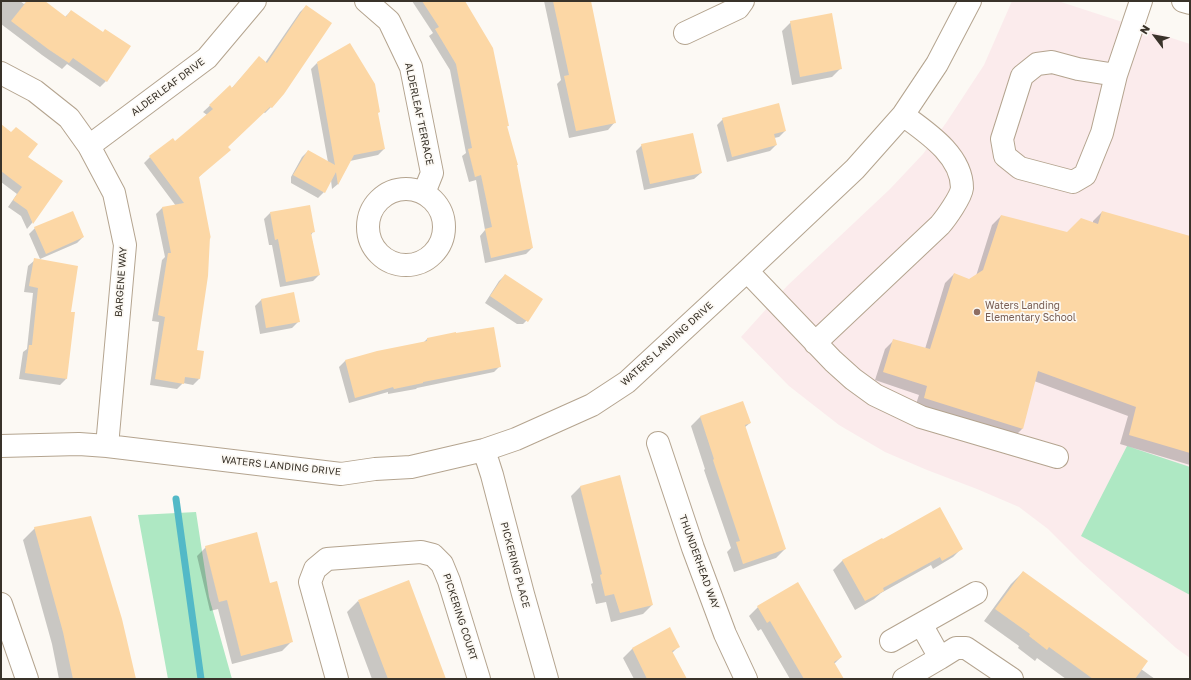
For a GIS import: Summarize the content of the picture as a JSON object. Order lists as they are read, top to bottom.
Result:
{
  "streets": {
    "street": [
      "ALDERLEAF DRIVE",
      "ALDERLEAF TERRACE",
      "BARGENE WAY",
      "WATERS LANDING DRIVE",
      "THUNDERHEAD WAY",
      "PICKERING PLACE",
      "PICKERING COURT"
    ]
  },
  "crossings": [
    ["ALDERLEAF DRIVE", "BARGENE WAY"],
    ["BARGENE WAY", "WATERS LANDING DRIVE"],
    ["WATERS LANDING DRIVE", "PICKERING PLACE"]
  ],
  "places": ["Waters Landing Elementary School"],
  "north": "top left"
}
